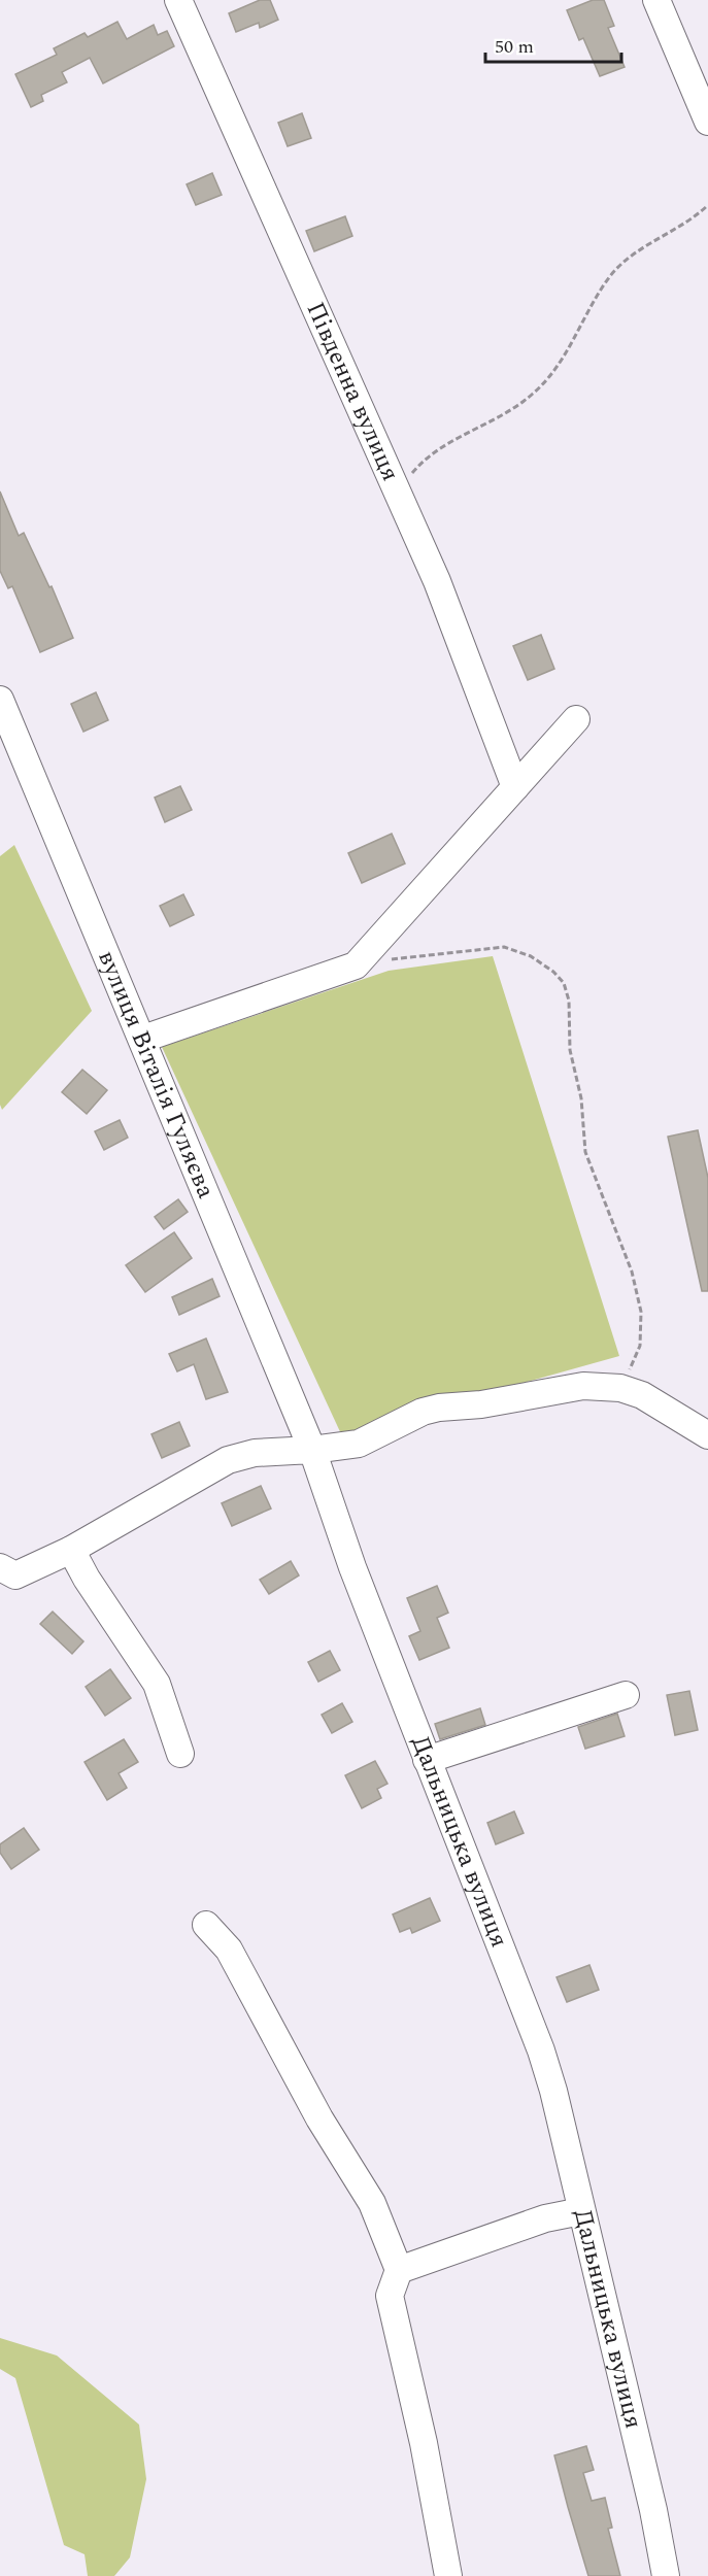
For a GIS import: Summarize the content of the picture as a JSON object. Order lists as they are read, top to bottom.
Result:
{
  "streets": {
    "street": ["Південна вулиця", "вулиця Віталія Гуляєва", "Дальницька вулиця"]
  },
  "crossings": [
    ["вулиця Віталія Гуляєва", "Дальницька вулиця"]
  ],
  "scale_bar": "50 m"
}
